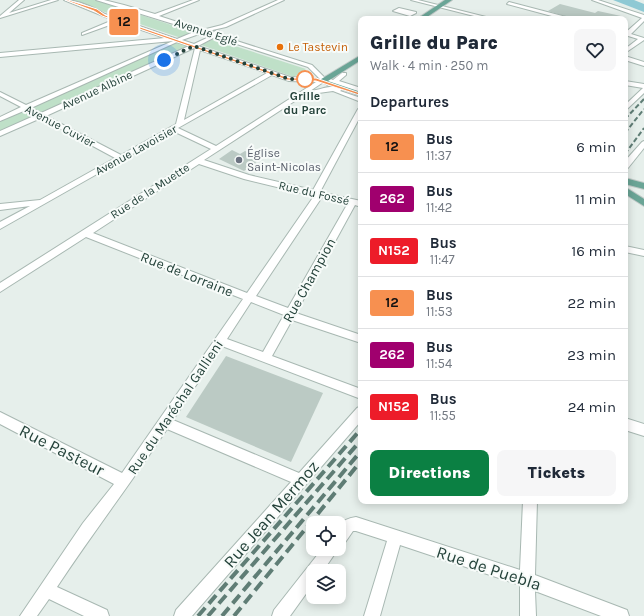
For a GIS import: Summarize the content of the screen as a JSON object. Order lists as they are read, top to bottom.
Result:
{
  "streets": {
    "street": [
      "Avenue Eglé",
      "Avenue Albine",
      "Avenue Cuvier",
      "Avenue Lavoisier",
      "Rue de la Muette",
      "Rue du Fossé",
      "Rue de Lorraine",
      "Rue Champion",
      "Rue du Maréchal Gallieni",
      "Rue Pasteur",
      "Rue Jean Mermoz",
      "Rue de Puebla"
    ]
  },
  "crossings": [
    ["Avenue Eglé", "Avenue Albine"],
    ["Avenue Eglé", "Avenue Lavoisier"],
    ["Avenue Eglé", "Rue de la Muette"],
    ["Avenue Albine", "Avenue Cuvier"],
    ["Avenue Cuvier", "Avenue Lavoisier"],
    ["Rue de la Muette", "Rue du Fossé"],
    ["Rue de la Muette", "Rue de Lorraine"],
    ["Rue du Fossé", "Rue Champion"],
    ["Rue du Fossé", "Rue du Maréchal Gallieni"],
    ["Rue de Lorraine", "Rue Champion"],
    ["Rue de Lorraine", "Rue du Maréchal Gallieni"],
    ["Rue du Maréchal Gallieni", "Rue Pasteur"]
  ],
  "places": ["Le Tastevin", "Grille du Parc", "Église Saint-Nicolas"],
  "lines": ["bus line 12"],
  "page": {
    "on_map": "12",
    "heading": [
      ["Grille du Parc", "Walk · 4 min · 250 m"],
      "Departures"
    ],
    "list": [
      {
        "mark": "12",
        "name": "Bus",
        "note": "11:37",
        "value": "6 min"
      },
      {
        "mark": "262",
        "name": "Bus",
        "note": "11:42",
        "value": "11 min"
      },
      {
        "mark": "N152",
        "name": "Bus",
        "note": "11:47",
        "value": "16 min"
      },
      {
        "mark": "12",
        "name": "Bus",
        "note": "11:53",
        "value": "22 min"
      },
      {
        "mark": "262",
        "name": "Bus",
        "note": "11:54",
        "value": "23 min"
      },
      {
        "mark": "N152",
        "name": "Bus",
        "note": "11:55",
        "value": "24 min"
      }
    ],
    "buttons": ["Directions", "Tickets"]
  }
}
